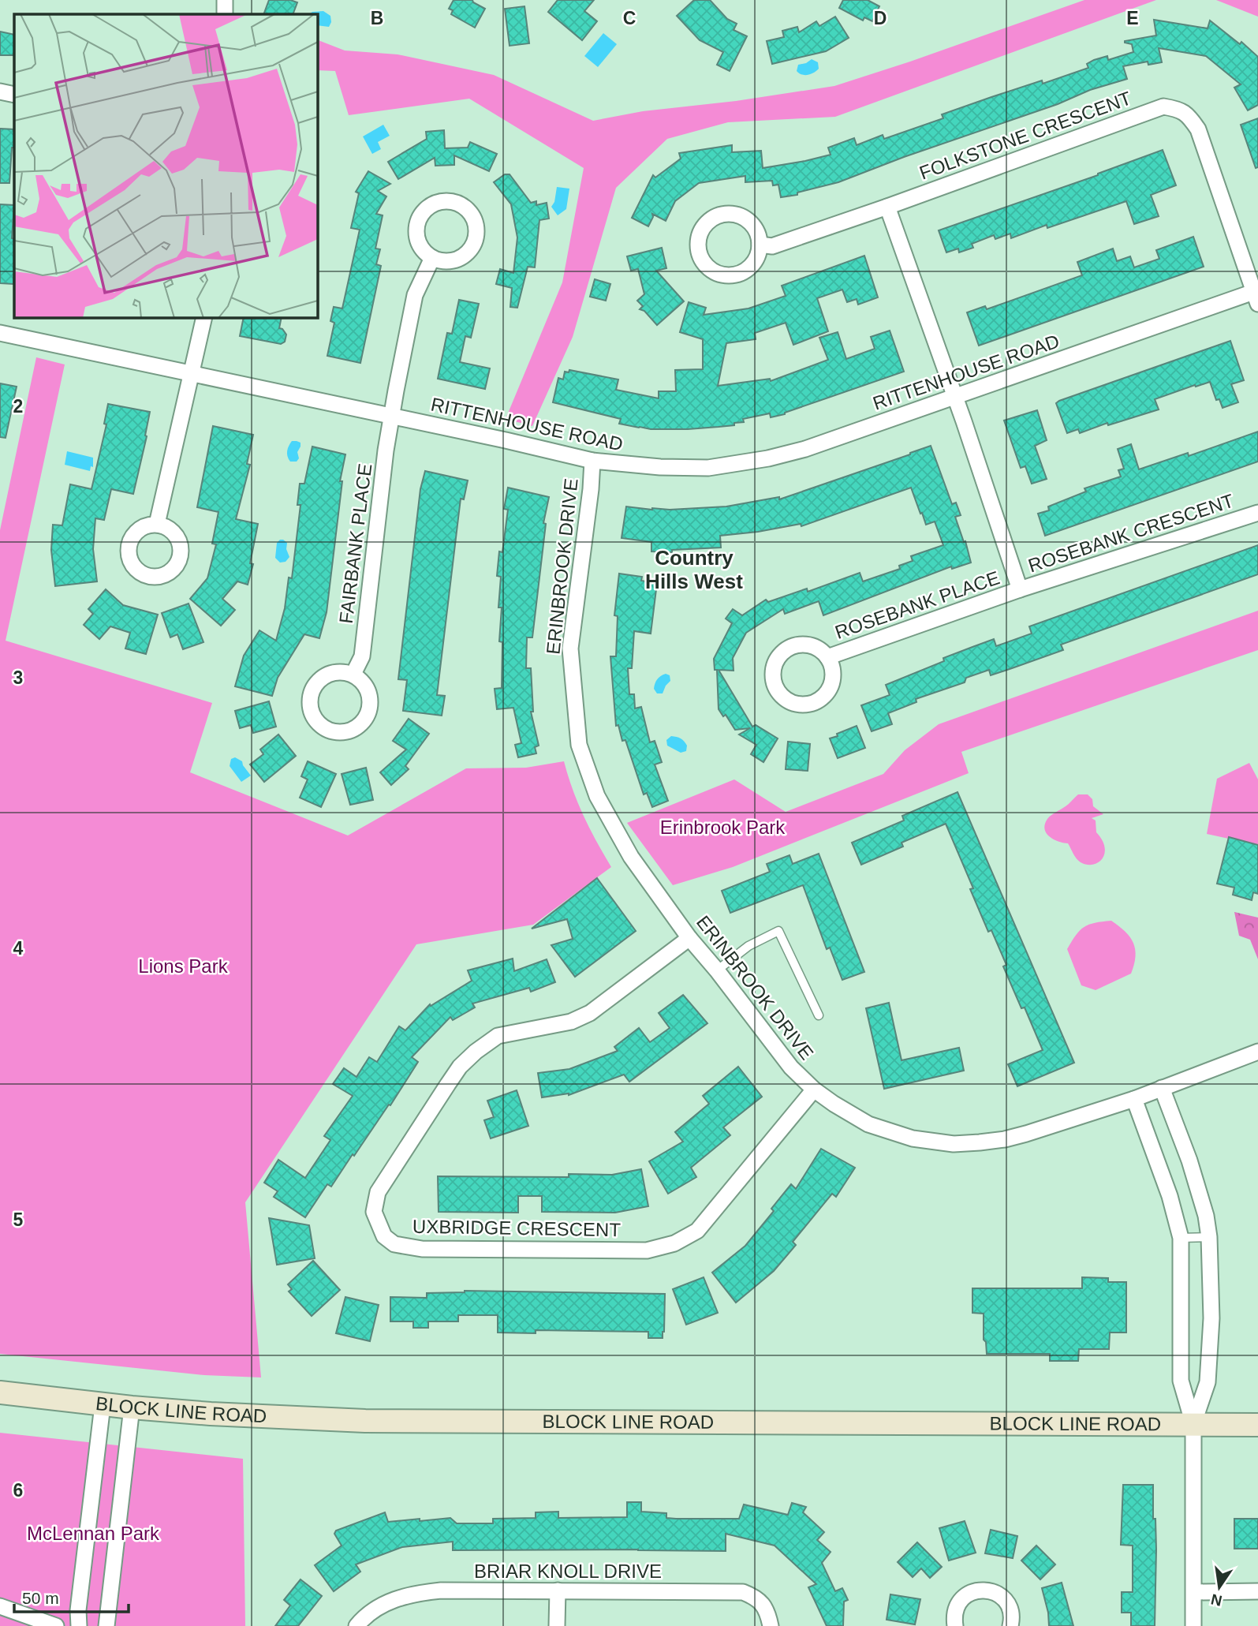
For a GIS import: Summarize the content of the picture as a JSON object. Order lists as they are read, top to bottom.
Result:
{
  "streets": {
    "street": [
      "FOLKSTONE CRESCENT",
      "RITTENHOUSE ROAD",
      "ROSEBANK CRESCENT",
      "FAIRBANK PLACE",
      "ERINBROOK DRIVE",
      "ROSEBANK PLACE",
      "UXBRIDGE CRESCENT",
      "BLOCK LINE ROAD",
      "BRIAR KNOLL DRIVE"
    ]
  },
  "crossings": [
    ["FOLKSTONE CRESCENT", "RITTENHOUSE ROAD"],
    ["RITTENHOUSE ROAD", "ROSEBANK CRESCENT"],
    ["RITTENHOUSE ROAD", "FAIRBANK PLACE"],
    ["RITTENHOUSE ROAD", "ERINBROOK DRIVE"],
    ["ROSEBANK CRESCENT", "ROSEBANK PLACE"],
    ["ERINBROOK DRIVE", "UXBRIDGE CRESCENT"]
  ],
  "districts": ["Country Hills West"],
  "parks": ["Erinbrook Park", "Lions Park", "McLennan Park"],
  "scale_bar": "50 m",
  "north": "bottom",
  "grid": {
    "columns": [
      "B",
      "C",
      "D",
      "E"
    ],
    "rows": [
      "2",
      "3",
      "4",
      "5",
      "6"
    ]
  }
}
